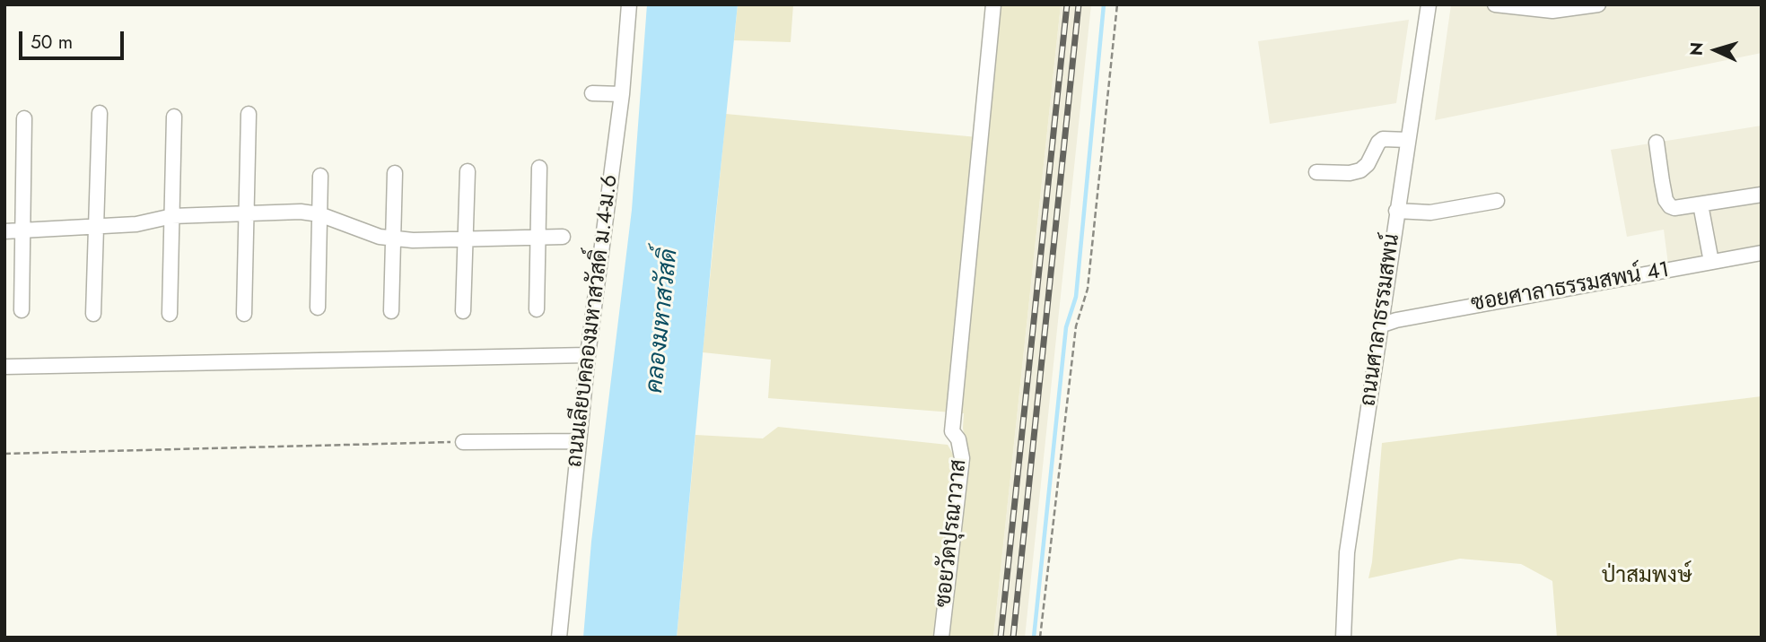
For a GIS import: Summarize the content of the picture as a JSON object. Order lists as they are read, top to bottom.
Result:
{
  "streets": {
    "street": [
      "ซอยศาลาธรรมสพน์ 41",
      "ถนนศาลาธรรมสพน์",
      "ถนนเลียบคลองมหาสวัสดิ์ ม.4-ม.6",
      "ซอยวัดปุรณาวาส"
    ]
  },
  "crossings": [
    ["ซอยศาลาธรรมสพน์ 41", "ถนนศาลาธรรมสพน์"]
  ],
  "water": ["คลองมหาสวัสดิ์"],
  "parks": ["ป่าสมพงษ์"],
  "scale_bar": "50 m",
  "north": "left"
}
